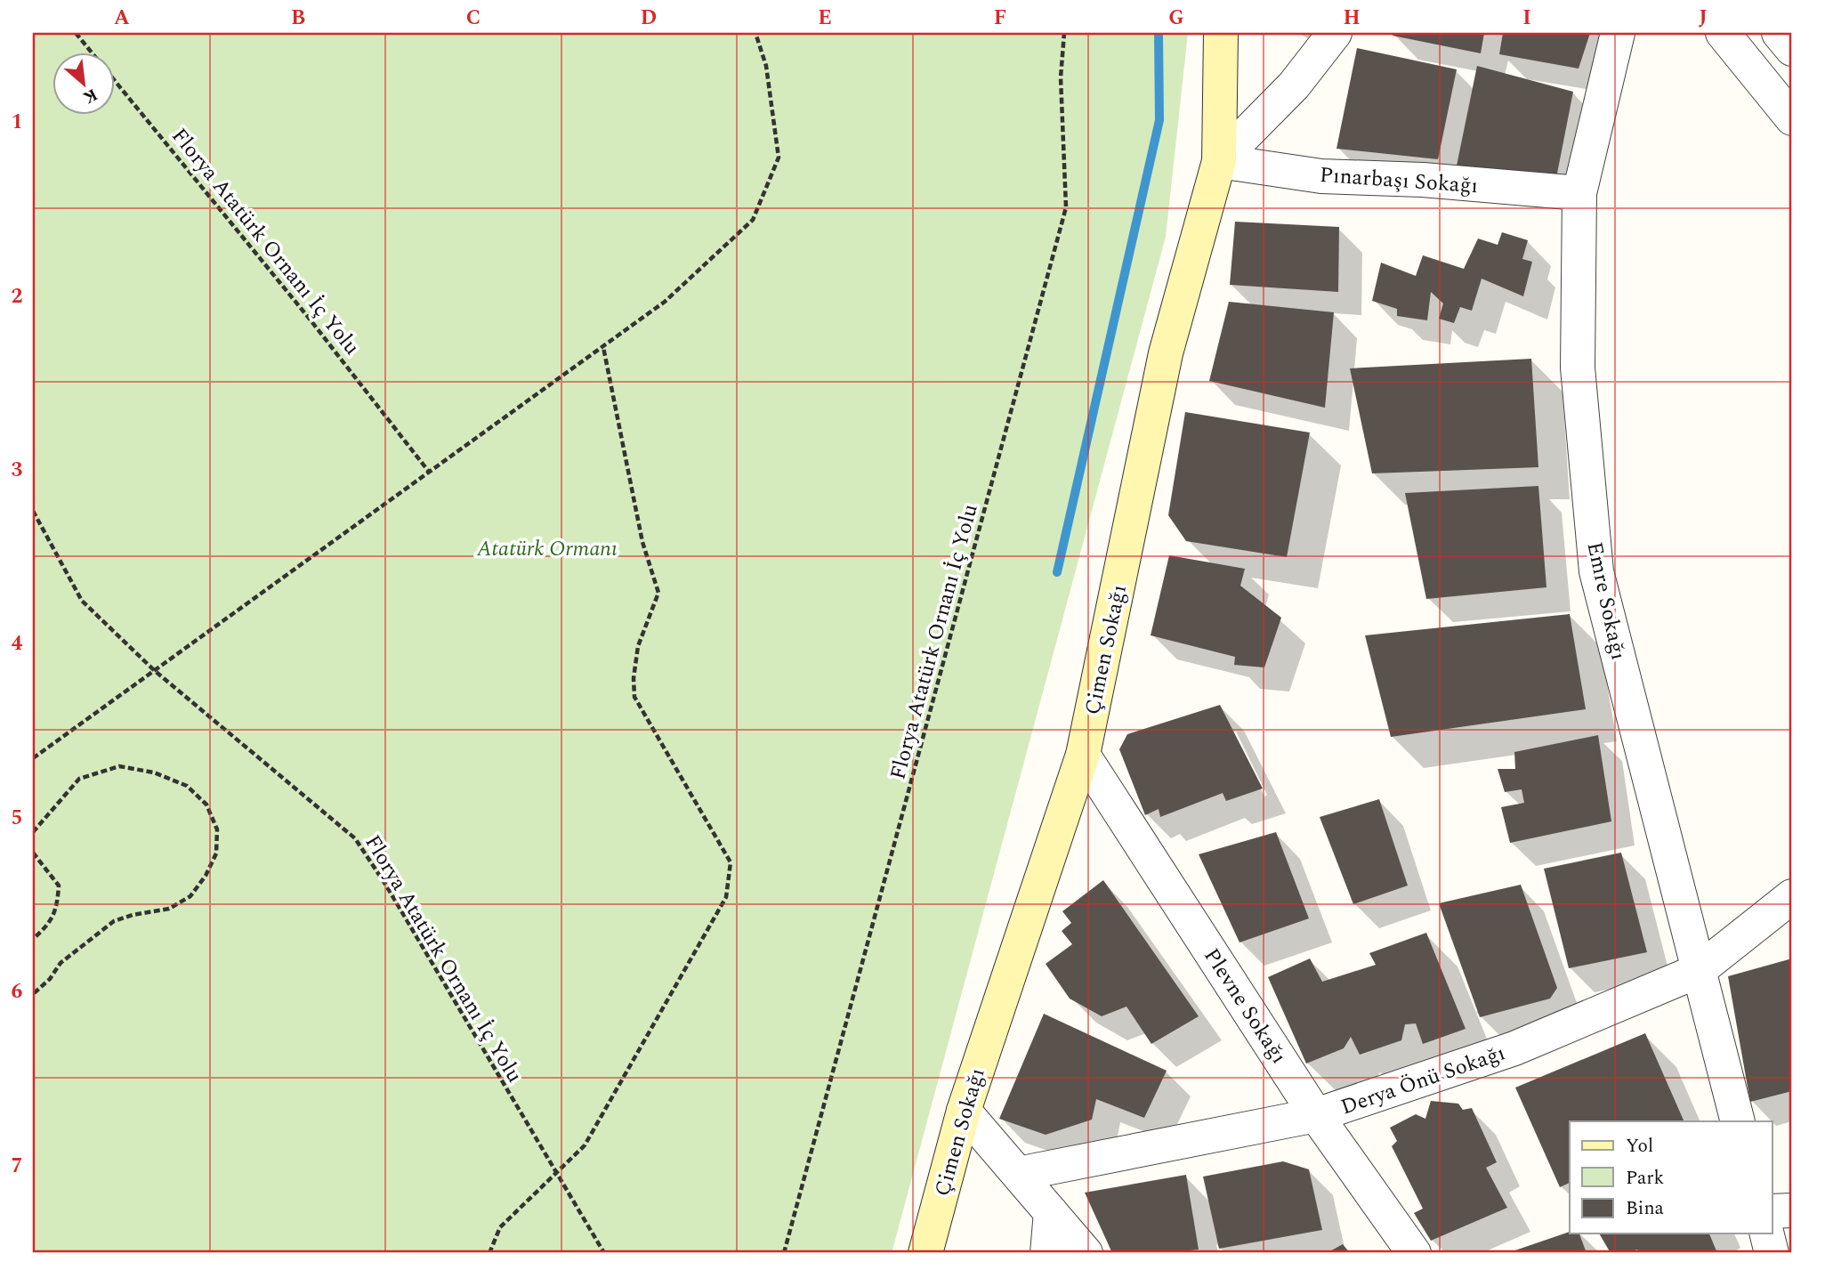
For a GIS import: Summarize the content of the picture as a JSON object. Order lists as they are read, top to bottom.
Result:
{
  "streets": {
    "main road": ["Çimen Sokağı"],
    "street": [
      "Pınarbaşı Sokağı",
      "Emre Sokağı",
      "Plevne Sokağı",
      "Derya Önü Sokağı"
    ],
    "path": ["Florya Atatürk Ornanı İç Yolu"]
  },
  "crossings": [
    ["Pınarbaşı Sokağı", "Emre Sokağı"],
    ["Pınarbaşı Sokağı", "Çimen Sokağı"],
    ["Emre Sokağı", "Derya Önü Sokağı"],
    ["Çimen Sokağı", "Plevne Sokağı"],
    ["Plevne Sokağı", "Derya Önü Sokağı"]
  ],
  "parks": ["Atatürk Ormanı"],
  "legend": ["Yol", "Park", "Bina"],
  "north": "bottom right",
  "grid": {
    "columns": [
      "A",
      "B",
      "C",
      "D",
      "E",
      "F",
      "G",
      "H",
      "I",
      "J"
    ],
    "rows": [
      "1",
      "2",
      "3",
      "4",
      "5",
      "6",
      "7"
    ]
  }
}
